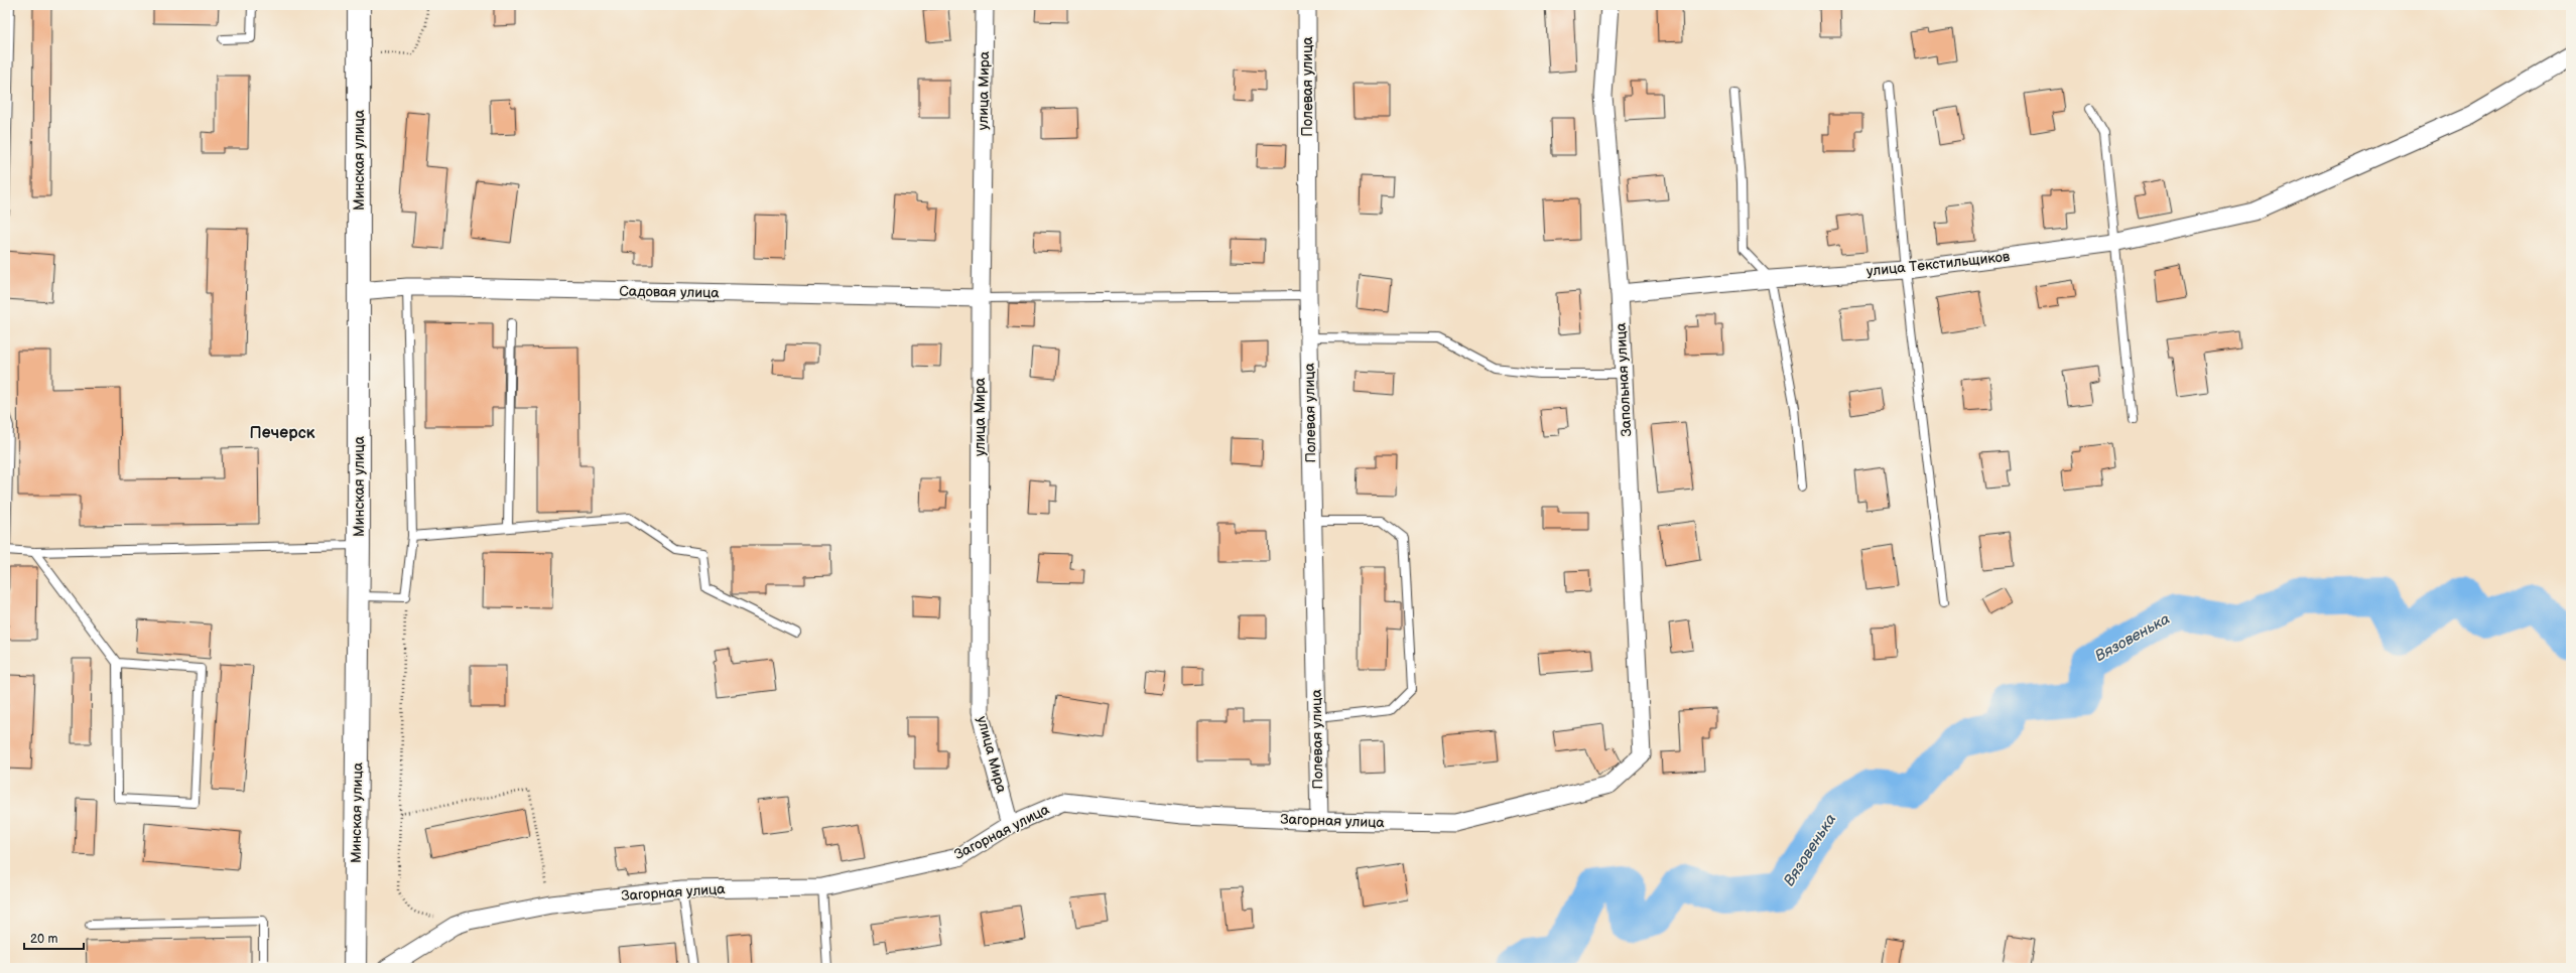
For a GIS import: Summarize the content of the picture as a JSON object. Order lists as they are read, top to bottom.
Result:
{
  "streets": {
    "main road": ["Минская улица"],
    "street": [
      "Полевая улица",
      "улица Мира",
      "улица Текстильщиков",
      "Садовая улица",
      "Запольная улица",
      "Загорная улица"
    ]
  },
  "crossings": [
    ["Полевая улица", "Загорная улица"],
    ["улица Мира", "Садовая улица"],
    ["улица Мира", "Загорная улица"],
    ["Минская улица", "Садовая улица"],
    ["улица Текстильщиков", "Запольная улица"],
    ["Запольная улица", "Загорная улица"]
  ],
  "districts": ["Печерск"],
  "water": ["Вязовенька"],
  "scale_bar": "20 m"
}
